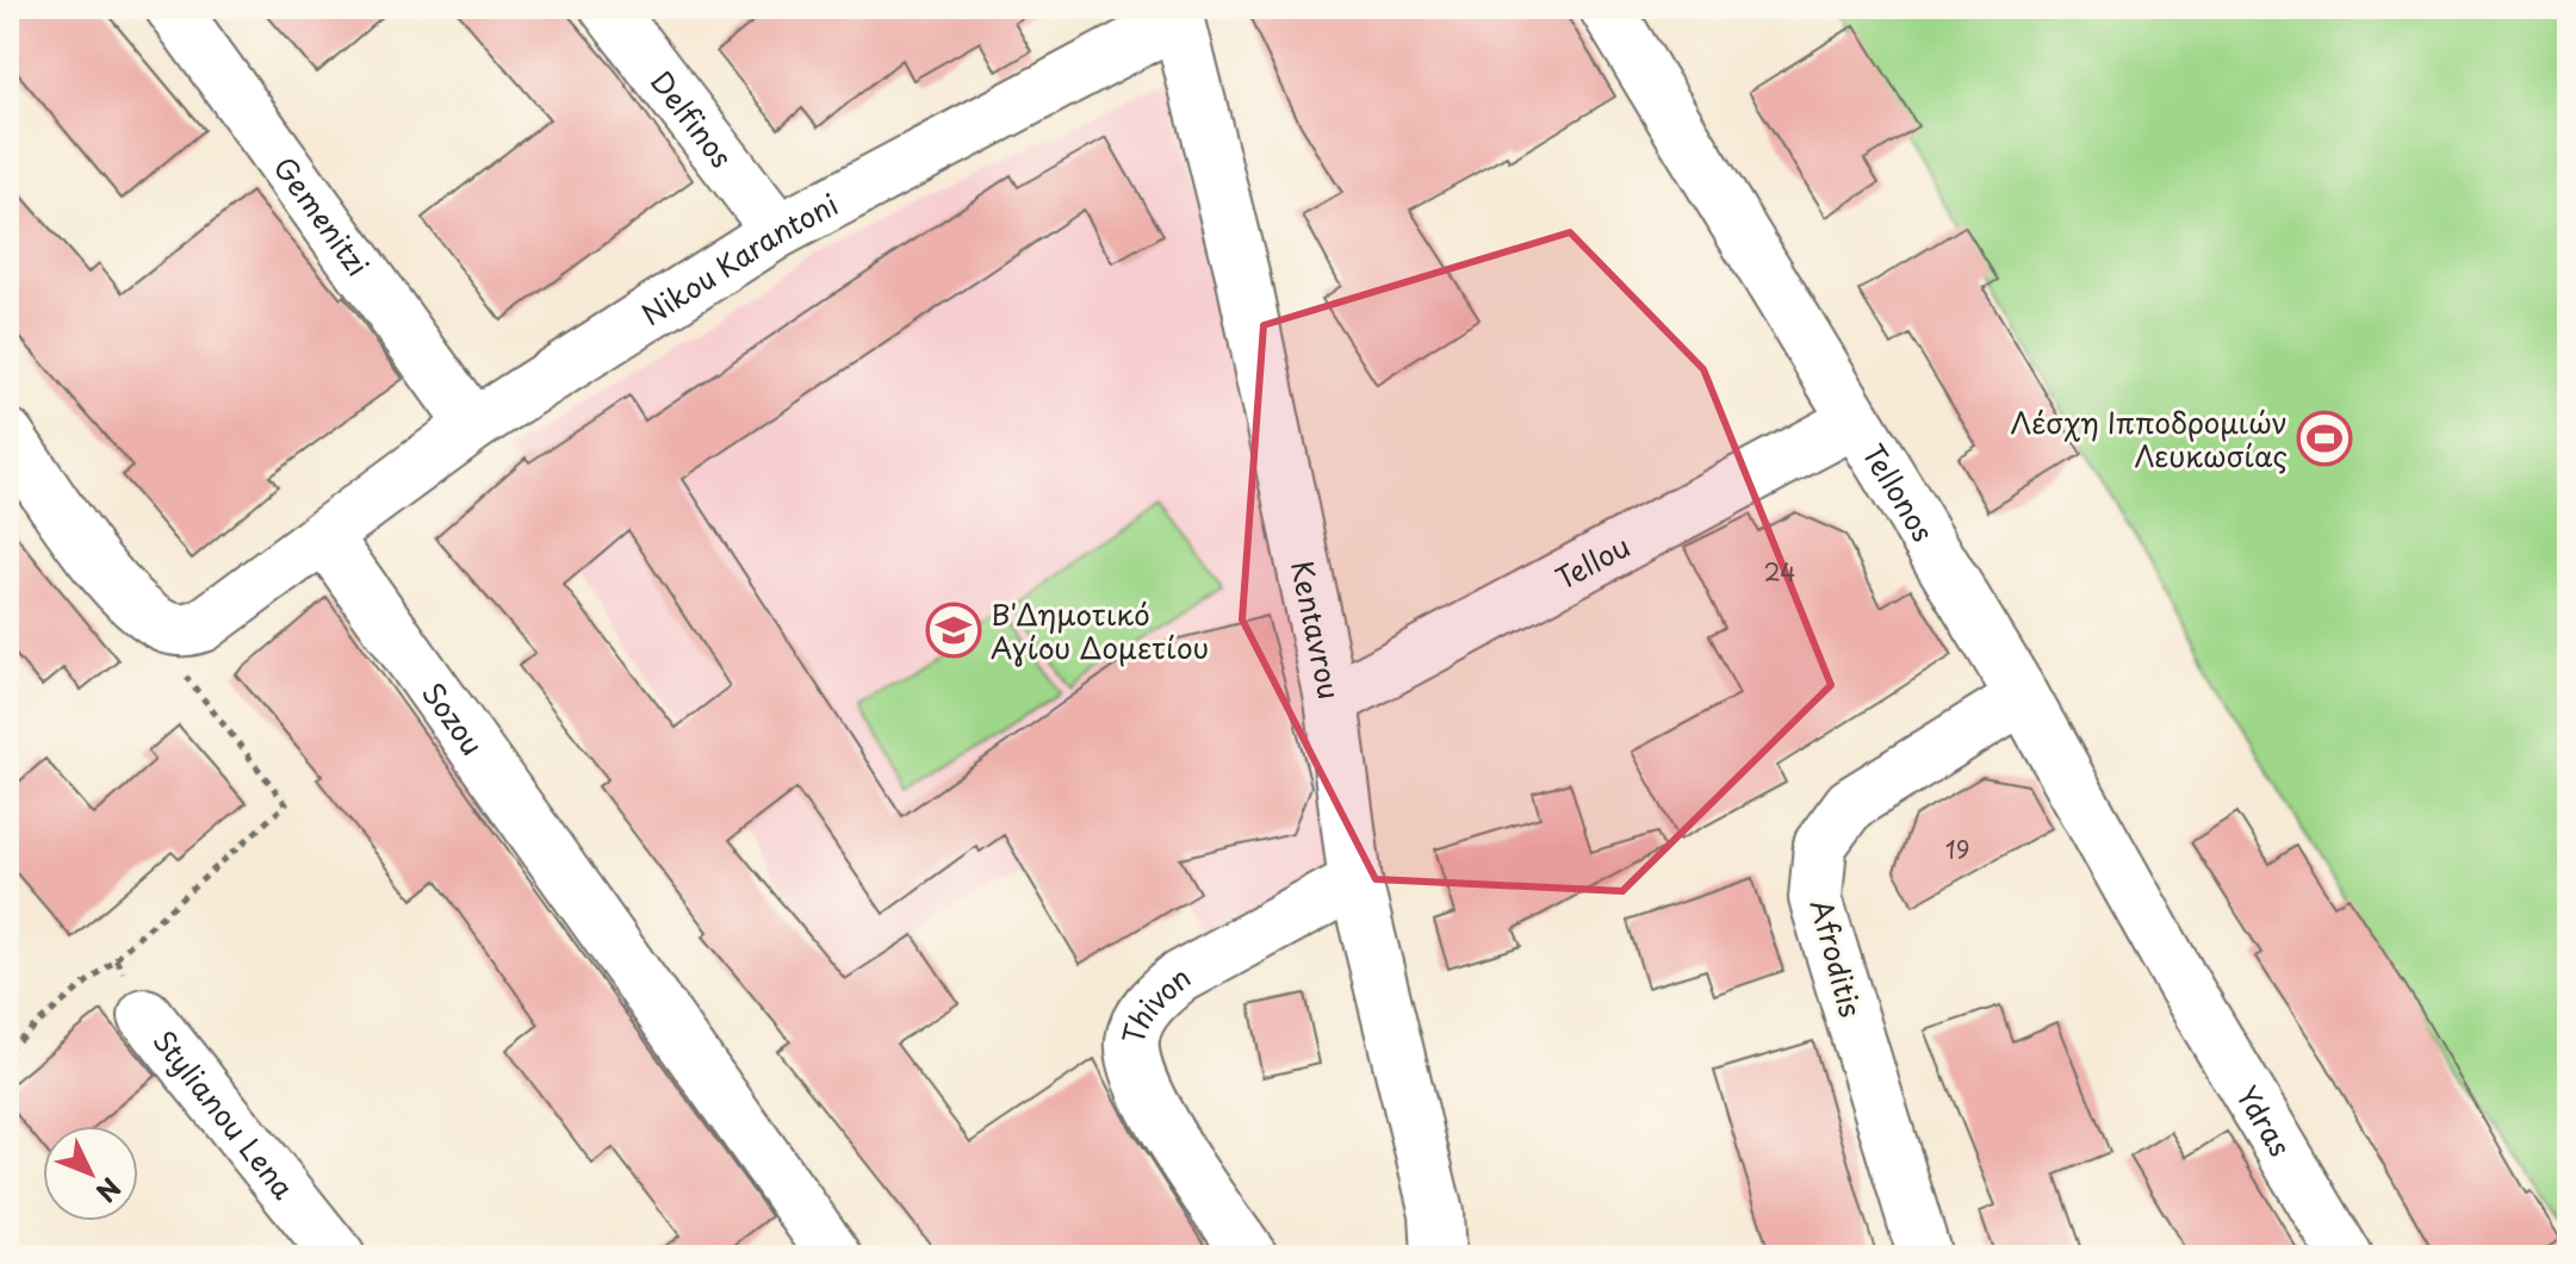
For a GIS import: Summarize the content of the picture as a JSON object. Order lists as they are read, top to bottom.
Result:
{
  "streets": {
    "street": [
      "Delfinos",
      "Gemenitzi",
      "Nikou Karantoni",
      "Tellonos",
      "Tellou",
      "Kentavrou",
      "Sozou",
      "Afroditis",
      "Thivon",
      "Stylianou Lena",
      "Ydras"
    ]
  },
  "crossings": [
    ["Delfinos", "Nikou Karantoni"],
    ["Gemenitzi", "Nikou Karantoni"],
    ["Nikou Karantoni", "Kentavrou"],
    ["Nikou Karantoni", "Sozou"],
    ["Tellonos", "Tellou"],
    ["Tellonos", "Afroditis"],
    ["Tellonos", "Ydras"],
    ["Tellou", "Kentavrou"],
    ["Kentavrou", "Thivon"]
  ],
  "places": {
    "sports": ["Λέσχη Ιπποδρομιών Λευκωσίας"],
    "school or university": ["Β'Δημοτικό Αγίου Δομετίου"]
  },
  "house_numbers": ["24", "19"],
  "north": "bottom right"
}
